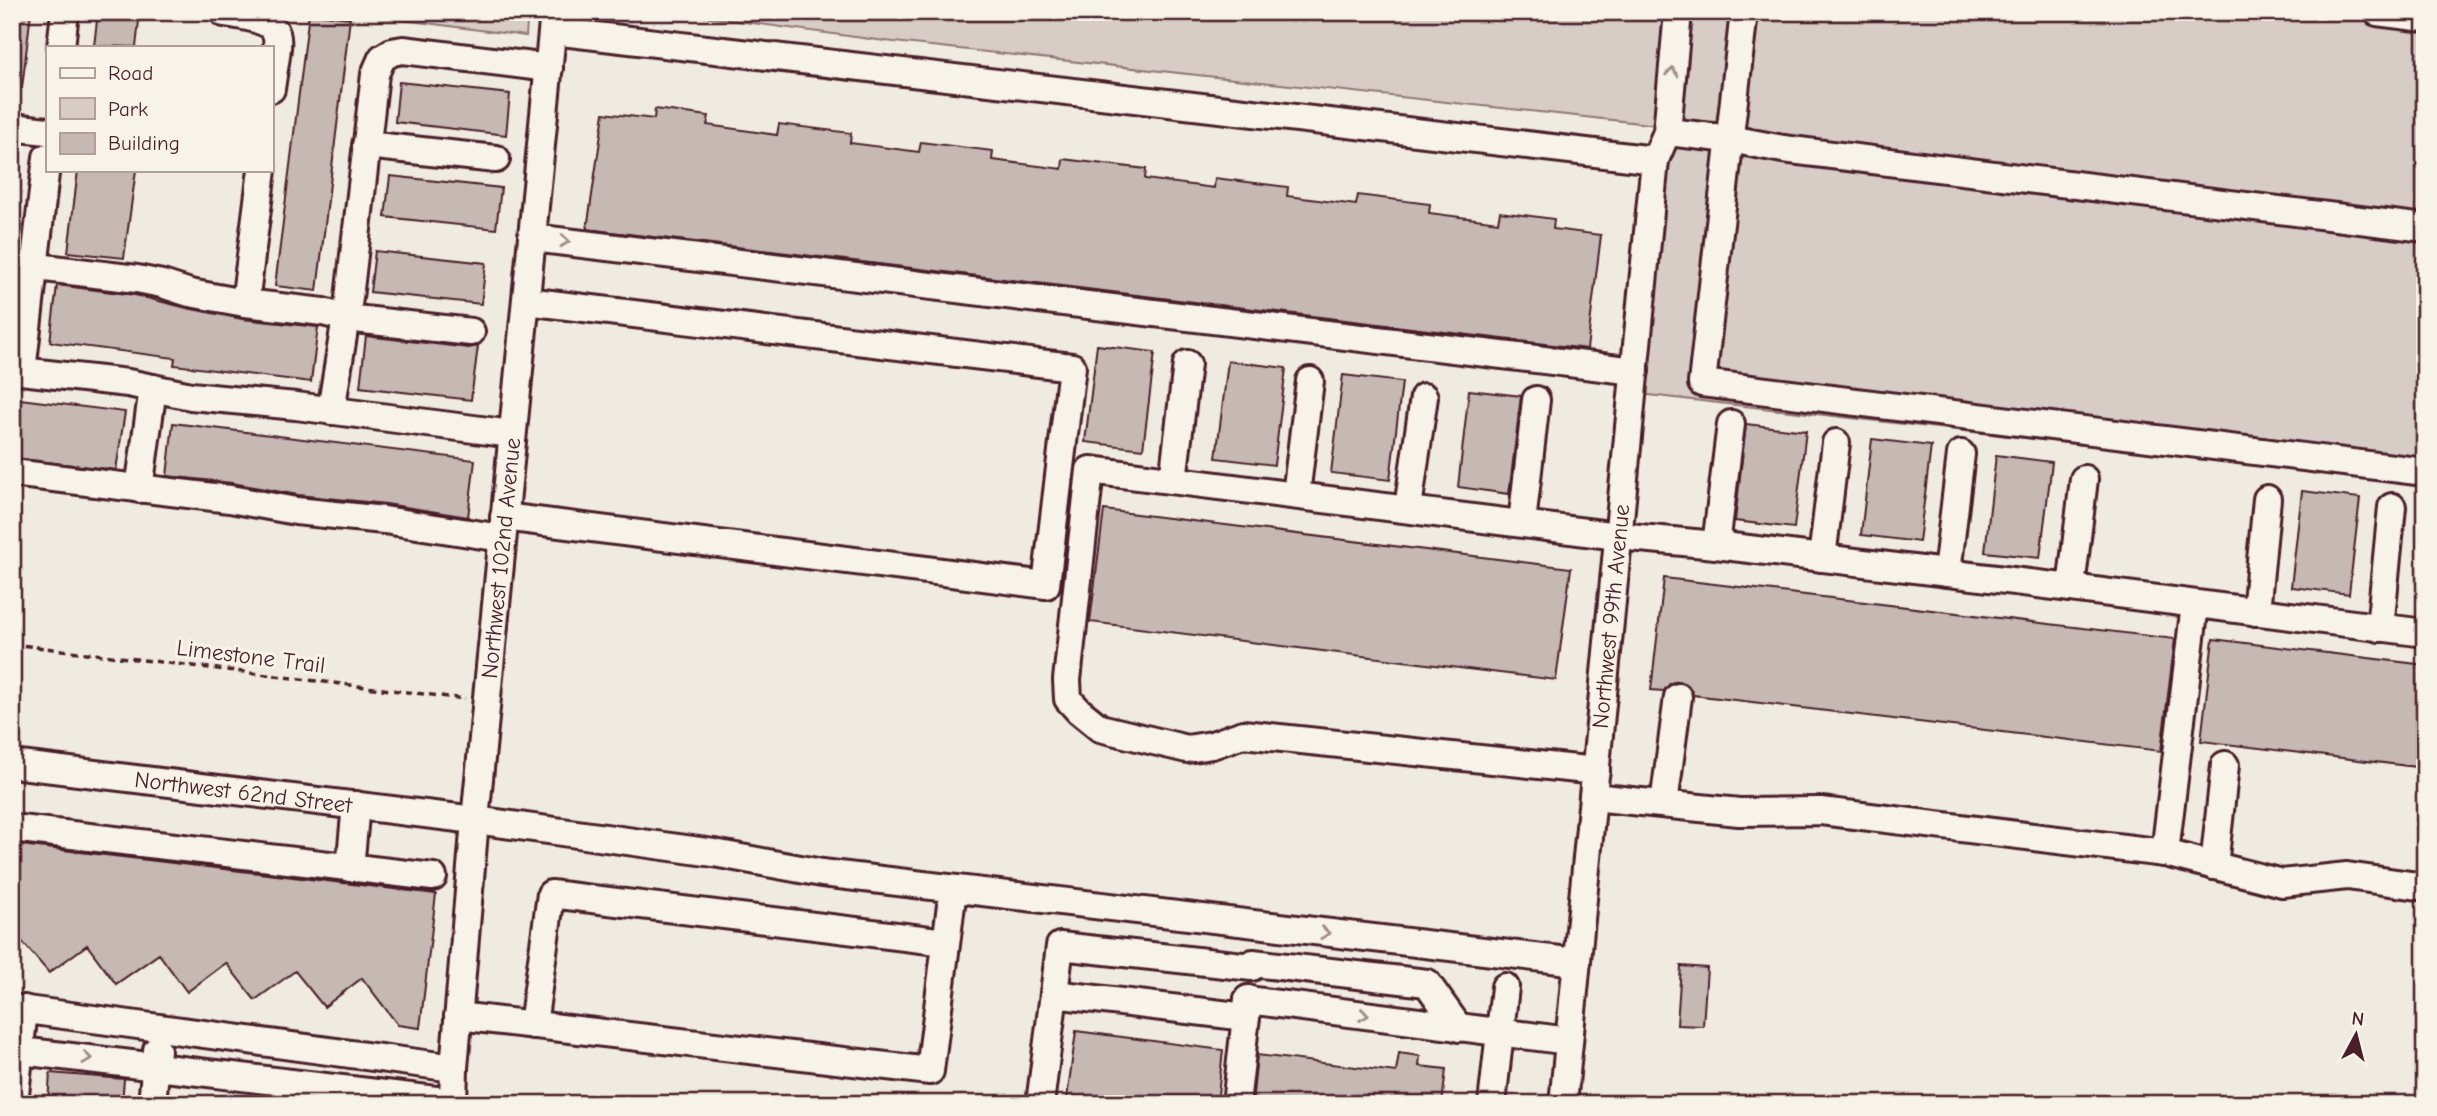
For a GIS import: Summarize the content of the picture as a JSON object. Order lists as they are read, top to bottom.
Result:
{
  "streets": {
    "street": ["Northwest 102nd Avenue", "Northwest 99th Avenue", "Northwest 62nd Street"],
    "path": ["Limestone Trail"]
  },
  "crossings": [
    ["Northwest 102nd Avenue", "Limestone Trail"],
    ["Northwest 102nd Avenue", "Northwest 62nd Street"],
    ["Northwest 99th Avenue", "Northwest 62nd Street"]
  ],
  "legend": ["Road", "Park", "Building"],
  "north": "top"
}
